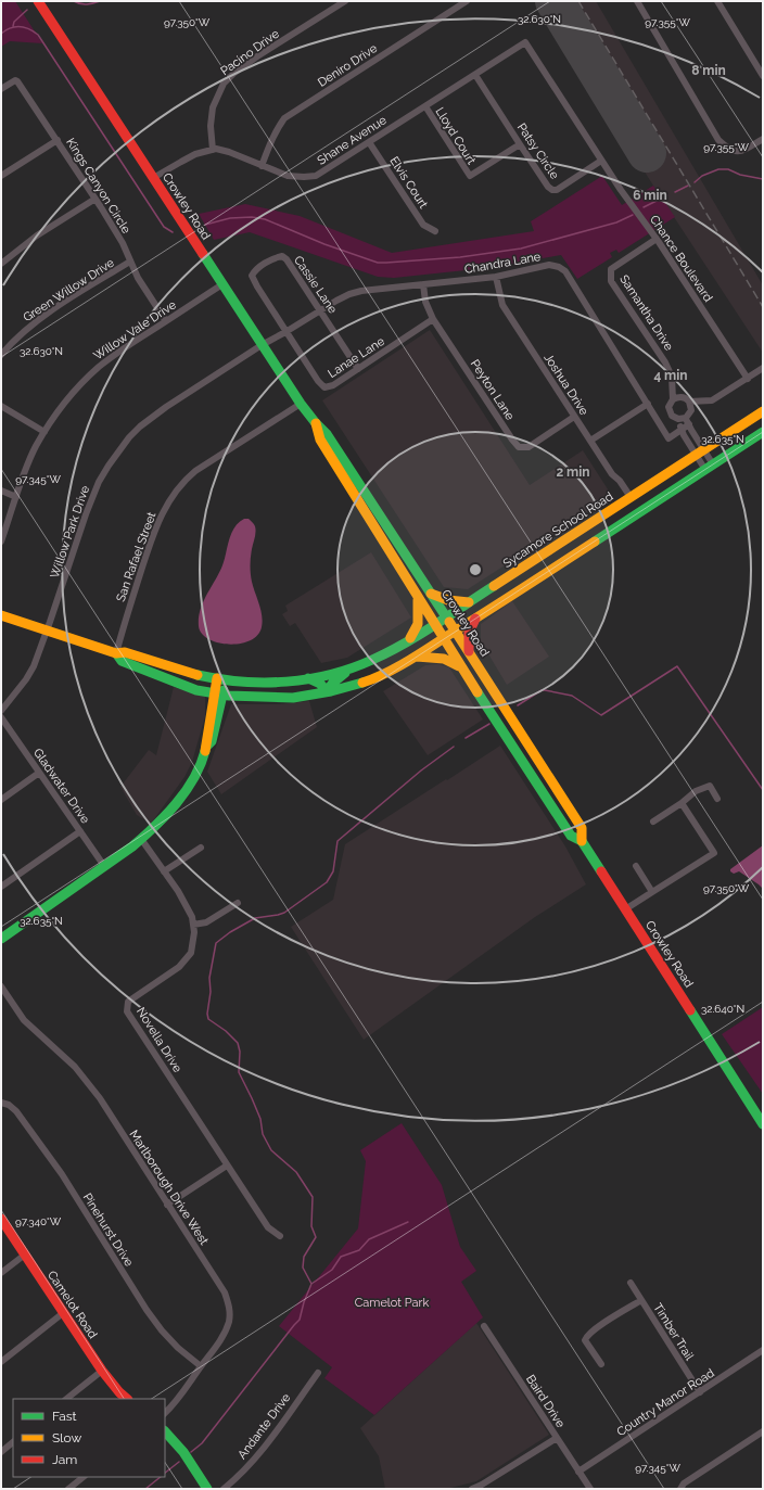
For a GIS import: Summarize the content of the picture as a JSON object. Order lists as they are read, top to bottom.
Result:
{
  "streets": {
    "main road": ["Crowley Road", "Sycamore School Road", "Camelot Road"],
    "street": [
      "Pacino Drive",
      "Deniro Drive",
      "Lloyd Court",
      "Shane Avenue",
      "Patsy Circle",
      "Elvis Court",
      "Kings Canyon Circle",
      "Chance Boulevard",
      "Chandra Lane",
      "Cassie Lane",
      "Green Willow Drive",
      "Samantha Drive",
      "Willow Vale Drive",
      "Lanae Lane",
      "Joshua Drive",
      "Peyton Lane",
      "Willow Park Drive",
      "San Rafael Street",
      "Gladwater Drive",
      "Novella Drive",
      "Marlborough Drive West",
      "Pinehurst Drive",
      "Timber Trail",
      "Baird Drive",
      "Country Manor Road",
      "Andante Drive"
    ]
  },
  "crossings": [
    ["Pacino Drive", "Shane Avenue"],
    ["Deniro Drive", "Shane Avenue"],
    ["Lloyd Court", "Shane Avenue"],
    ["Lloyd Court", "Patsy Circle"],
    ["Shane Avenue", "Patsy Circle"],
    ["Shane Avenue", "Elvis Court"],
    ["Shane Avenue", "Crowley Road"],
    ["Shane Avenue", "Chance Boulevard"],
    ["Patsy Circle", "Chance Boulevard"],
    ["Kings Canyon Circle", "Green Willow Drive"],
    ["Kings Canyon Circle", "Willow Vale Drive"],
    ["Crowley Road", "Chandra Lane"],
    ["Crowley Road", "Willow Vale Drive"],
    ["Crowley Road", "Sycamore School Road"],
    ["Crowley Road", "Willow Park Drive"],
    ["Crowley Road", "San Rafael Street"],
    ["Chance Boulevard", "Samantha Drive"],
    ["Chandra Lane", "Cassie Lane"],
    ["Chandra Lane", "Samantha Drive"],
    ["Chandra Lane", "Lanae Lane"],
    ["Chandra Lane", "Joshua Drive"],
    ["Chandra Lane", "Peyton Lane"],
    ["Chandra Lane", "Willow Park Drive"],
    ["Cassie Lane", "Lanae Lane"],
    ["Samantha Drive", "Sycamore School Road"],
    ["Lanae Lane", "Peyton Lane"],
    ["Joshua Drive", "Peyton Lane"],
    ["Joshua Drive", "Sycamore School Road"],
    ["Sycamore School Road", "San Rafael Street"],
    ["Marlborough Drive West", "Pinehurst Drive"],
    ["Timber Trail", "Country Manor Road"],
    ["Baird Drive", "Country Manor Road"]
  ],
  "parks": ["Camelot Park"],
  "legend": ["Fast", "Slow", "Jam"],
  "coordinates": [
    "32.630°N",
    "97.350°W",
    "97.355°W",
    "32.635°N",
    "97.345°W",
    "32.640°N",
    "97.340°W"
  ],
  "rings": [
    "8 min",
    "6 min",
    "4 min",
    "2 min"
  ]
}
